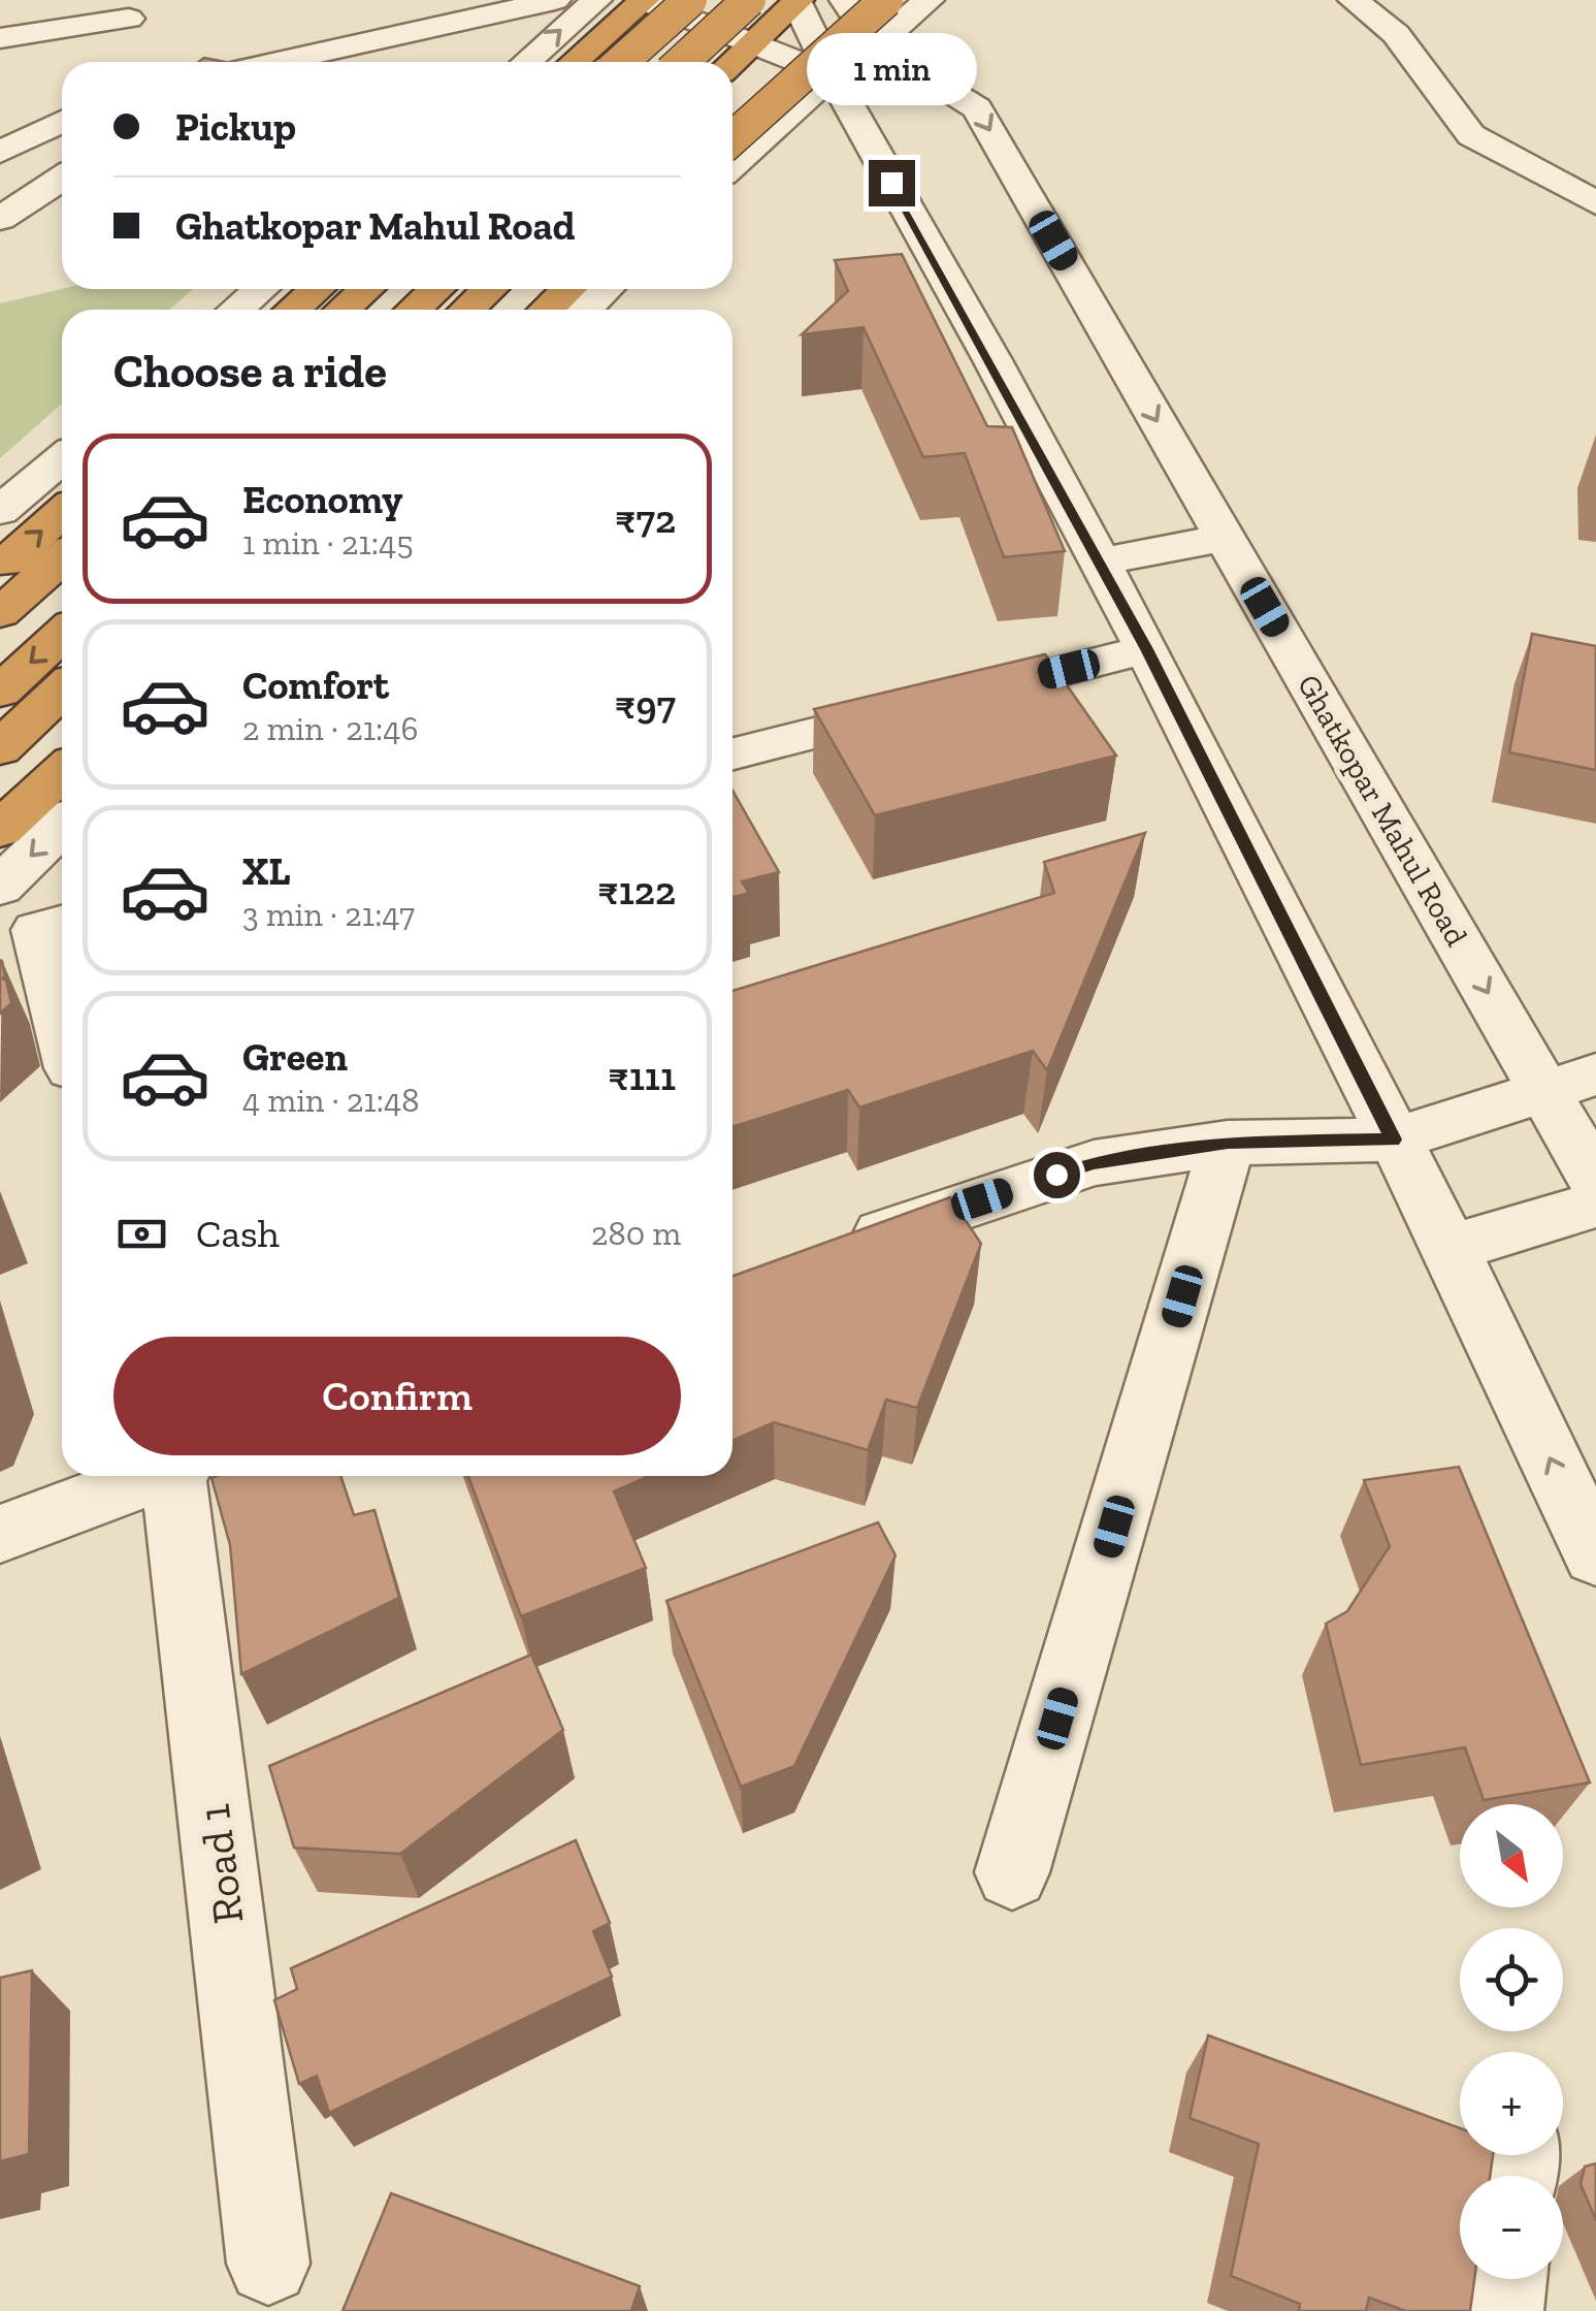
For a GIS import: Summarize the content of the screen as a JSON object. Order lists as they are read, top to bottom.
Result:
{
  "streets": {
    "street": ["Ghatkopar Mahul Road", "Road 1"]
  },
  "north": "bottom right",
  "page": {
    "bubble": "1 min",
    "banner": ["Pickup", "Ghatkopar Mahul Road"],
    "heading": "Choose a ride",
    "list": [
      {
        "name": "Economy",
        "note": "1 min · 21:45",
        "value": "₹72"
      },
      {
        "name": "Comfort",
        "note": "2 min · 21:46",
        "value": "₹97"
      },
      {
        "name": "XL",
        "note": "3 min · 21:47",
        "value": "₹122"
      },
      {
        "name": "Green",
        "note": "4 min · 21:48",
        "value": "₹111"
      }
    ],
    "pay": ["Cash", "280 m"],
    "buttons": "Confirm",
    "map_buttons": ["+", "−"]
  }
}
